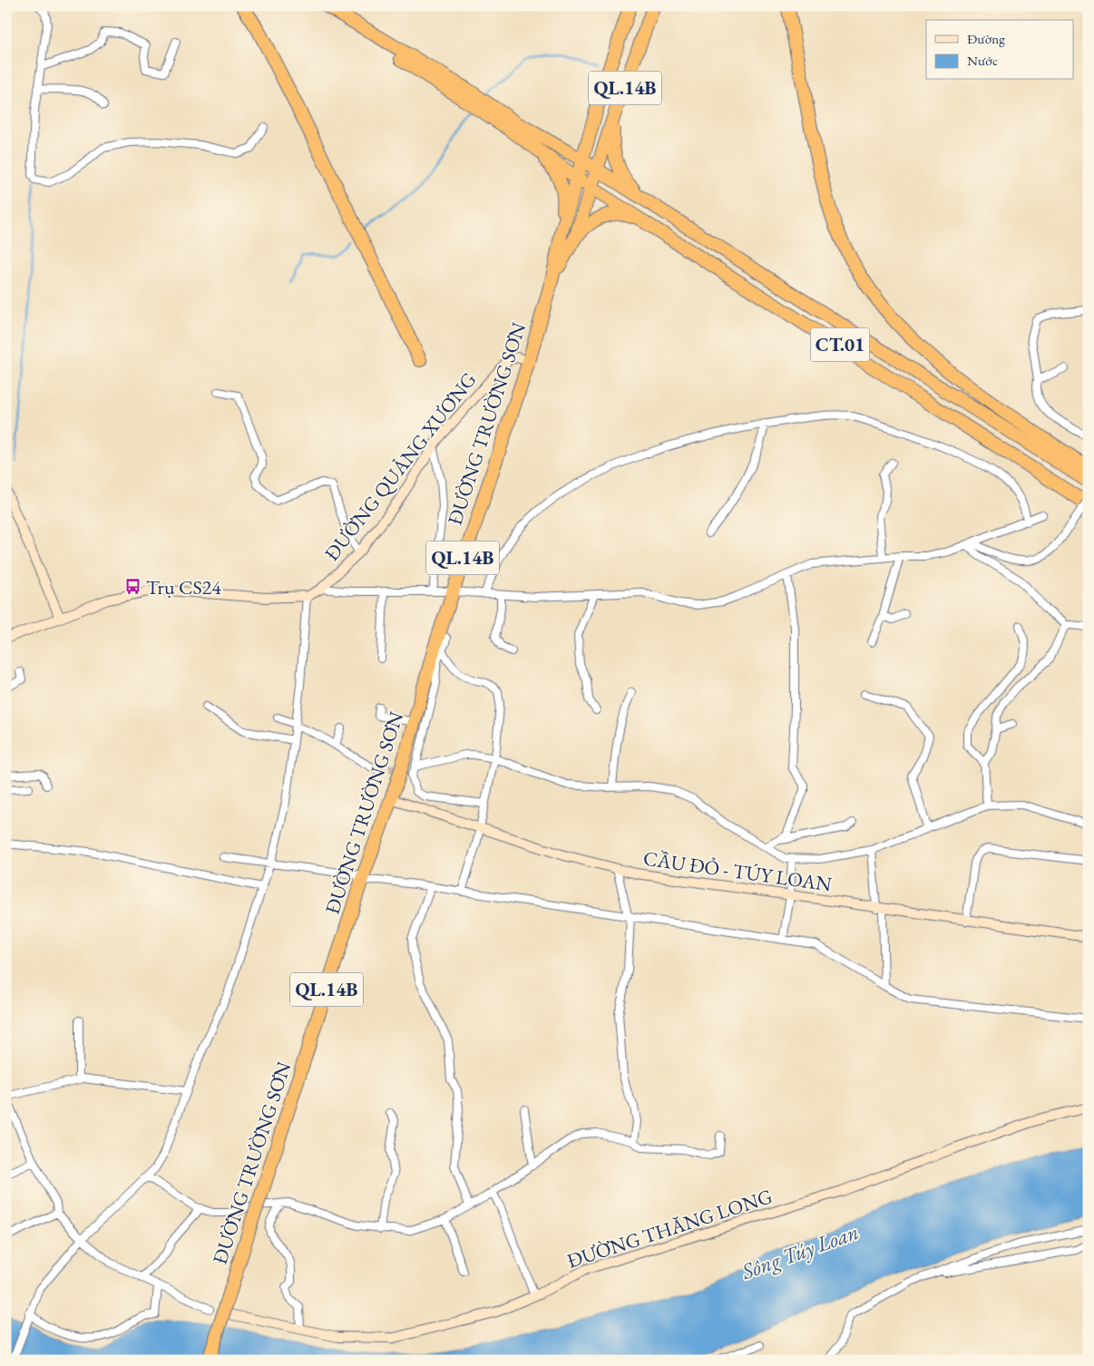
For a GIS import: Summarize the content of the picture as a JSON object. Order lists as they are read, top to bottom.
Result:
{
  "streets": {
    "highway": ["QL.14B", "CT.01", "ĐƯỜNG TRƯỜNG SƠN"],
    "street": ["ĐƯỜNG QUẢNG XƯƠNG", "CẦU ĐỎ - TÚY LOAN", "ĐƯỜNG THĂNG LONG"]
  },
  "crossings": [
    ["CT.01", "ĐƯỜNG TRƯỜNG SƠN"],
    ["ĐƯỜNG TRƯỜNG SƠN", "ĐƯỜNG QUẢNG XƯƠNG"],
    ["ĐƯỜNG TRƯỜNG SƠN", "CẦU ĐỎ - TÚY LOAN"],
    ["ĐƯỜNG TRƯỜNG SƠN", "ĐƯỜNG THĂNG LONG"]
  ],
  "water": ["Sông Túy Loan"],
  "places": {
    "bus stop": ["Trụ CS24"]
  },
  "legend": ["Đường", "Nước"]
}
